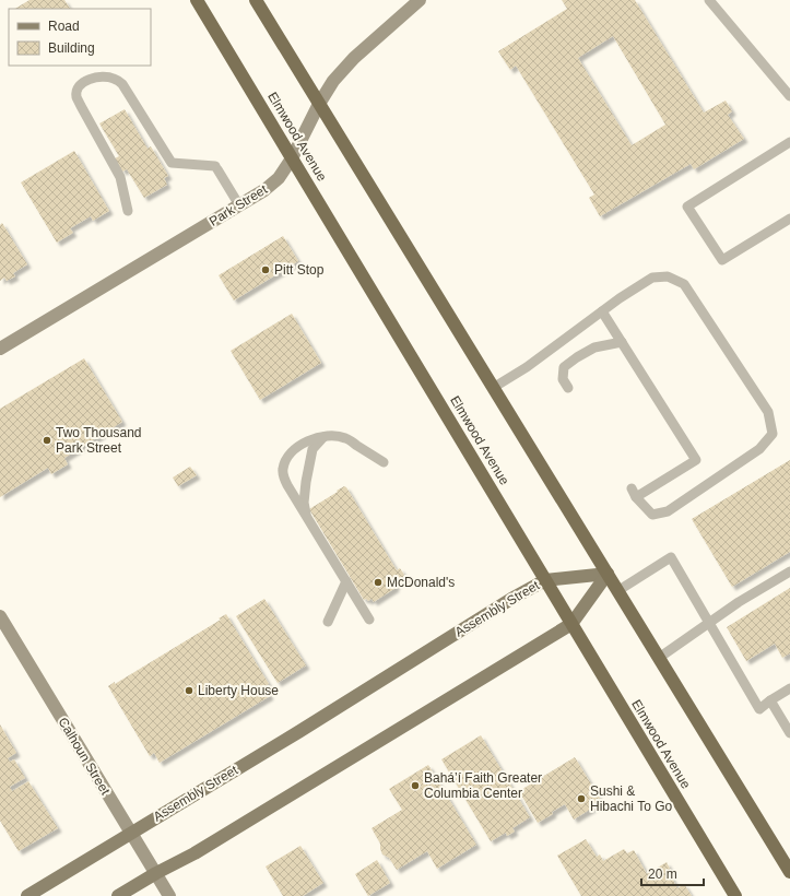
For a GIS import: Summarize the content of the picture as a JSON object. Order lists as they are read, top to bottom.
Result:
{
  "streets": {
    "highway": ["Elmwood Avenue"],
    "main road": ["Assembly Street"],
    "street": ["Park Street", "Calhoun Street"]
  },
  "crossings": [
    ["Elmwood Avenue", "Park Street"],
    ["Elmwood Avenue", "Assembly Street"],
    ["Assembly Street", "Calhoun Street"]
  ],
  "places": [
    "Pitt Stop",
    "Two Thousand Park Street",
    "McDonald's",
    "Liberty House",
    "Bahá’í Faith Greater Columbia Center",
    "Sushi & Hibachi To Go"
  ],
  "legend": ["Road", "Building"],
  "scale_bar": "20 m"
}
